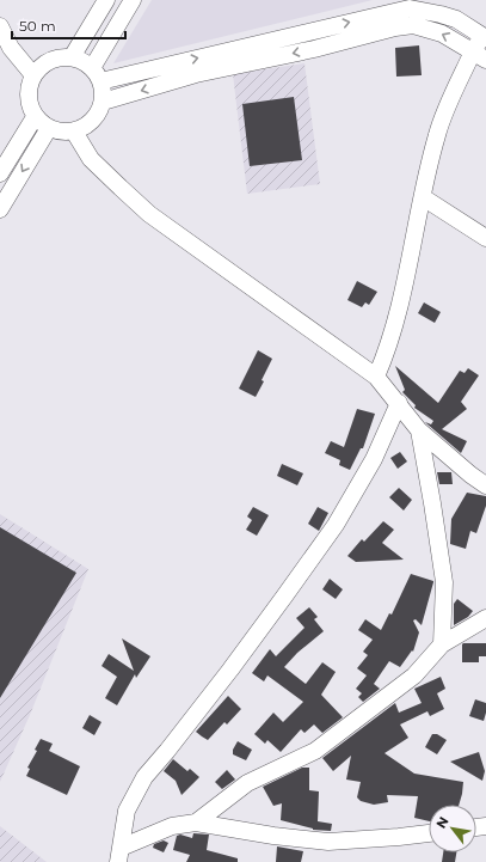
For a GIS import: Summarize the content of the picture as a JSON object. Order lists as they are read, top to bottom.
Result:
{
  "scale_bar": "50 m",
  "north": "top left"
}
